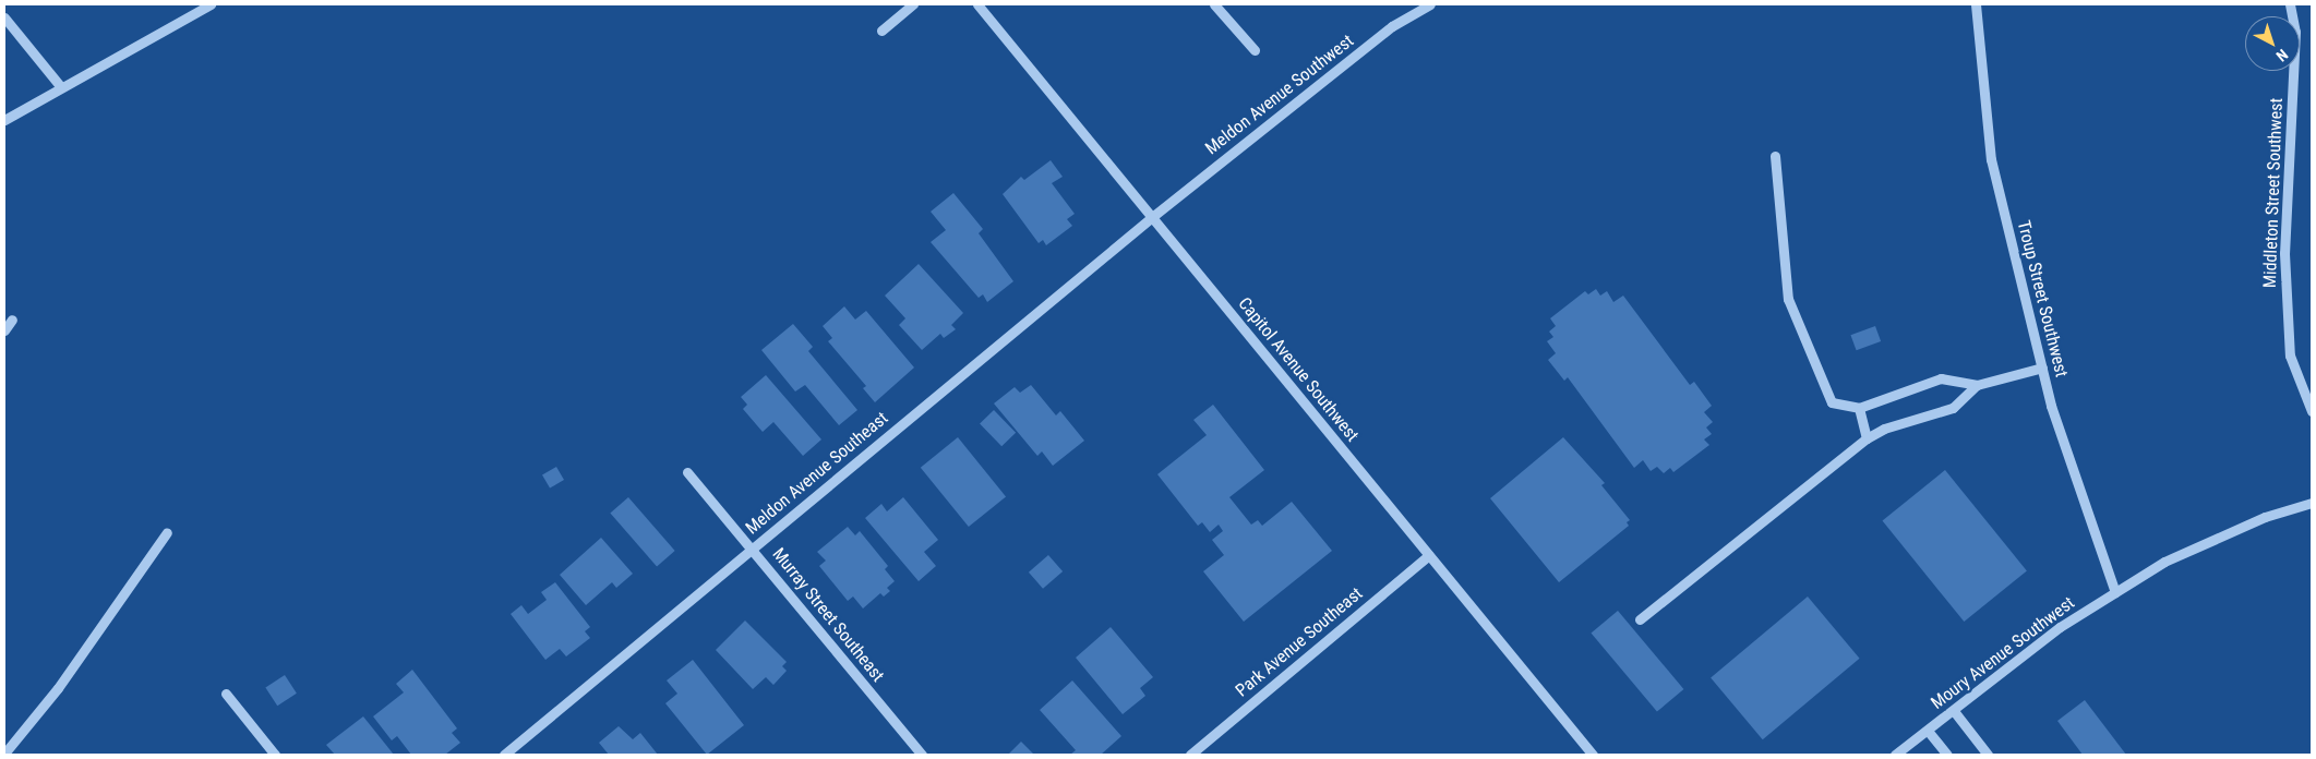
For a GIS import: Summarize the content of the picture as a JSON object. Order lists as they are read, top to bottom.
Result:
{
  "streets": {
    "street": [
      "Meldon Avenue Southwest",
      "Middleton Street Southwest",
      "Troup Street Southwest",
      "Capitol Avenue Southwest",
      "Meldon Avenue Southeast",
      "Murray Street Southeast",
      "Park Avenue Southeast",
      "Moury Avenue Southwest"
    ]
  },
  "crossings": [
    ["Meldon Avenue Southwest", "Capitol Avenue Southwest"],
    ["Meldon Avenue Southwest", "Meldon Avenue Southeast"],
    ["Troup Street Southwest", "Moury Avenue Southwest"],
    ["Capitol Avenue Southwest", "Meldon Avenue Southeast"],
    ["Capitol Avenue Southwest", "Park Avenue Southeast"],
    ["Meldon Avenue Southeast", "Murray Street Southeast"]
  ],
  "north": "bottom right"
}
